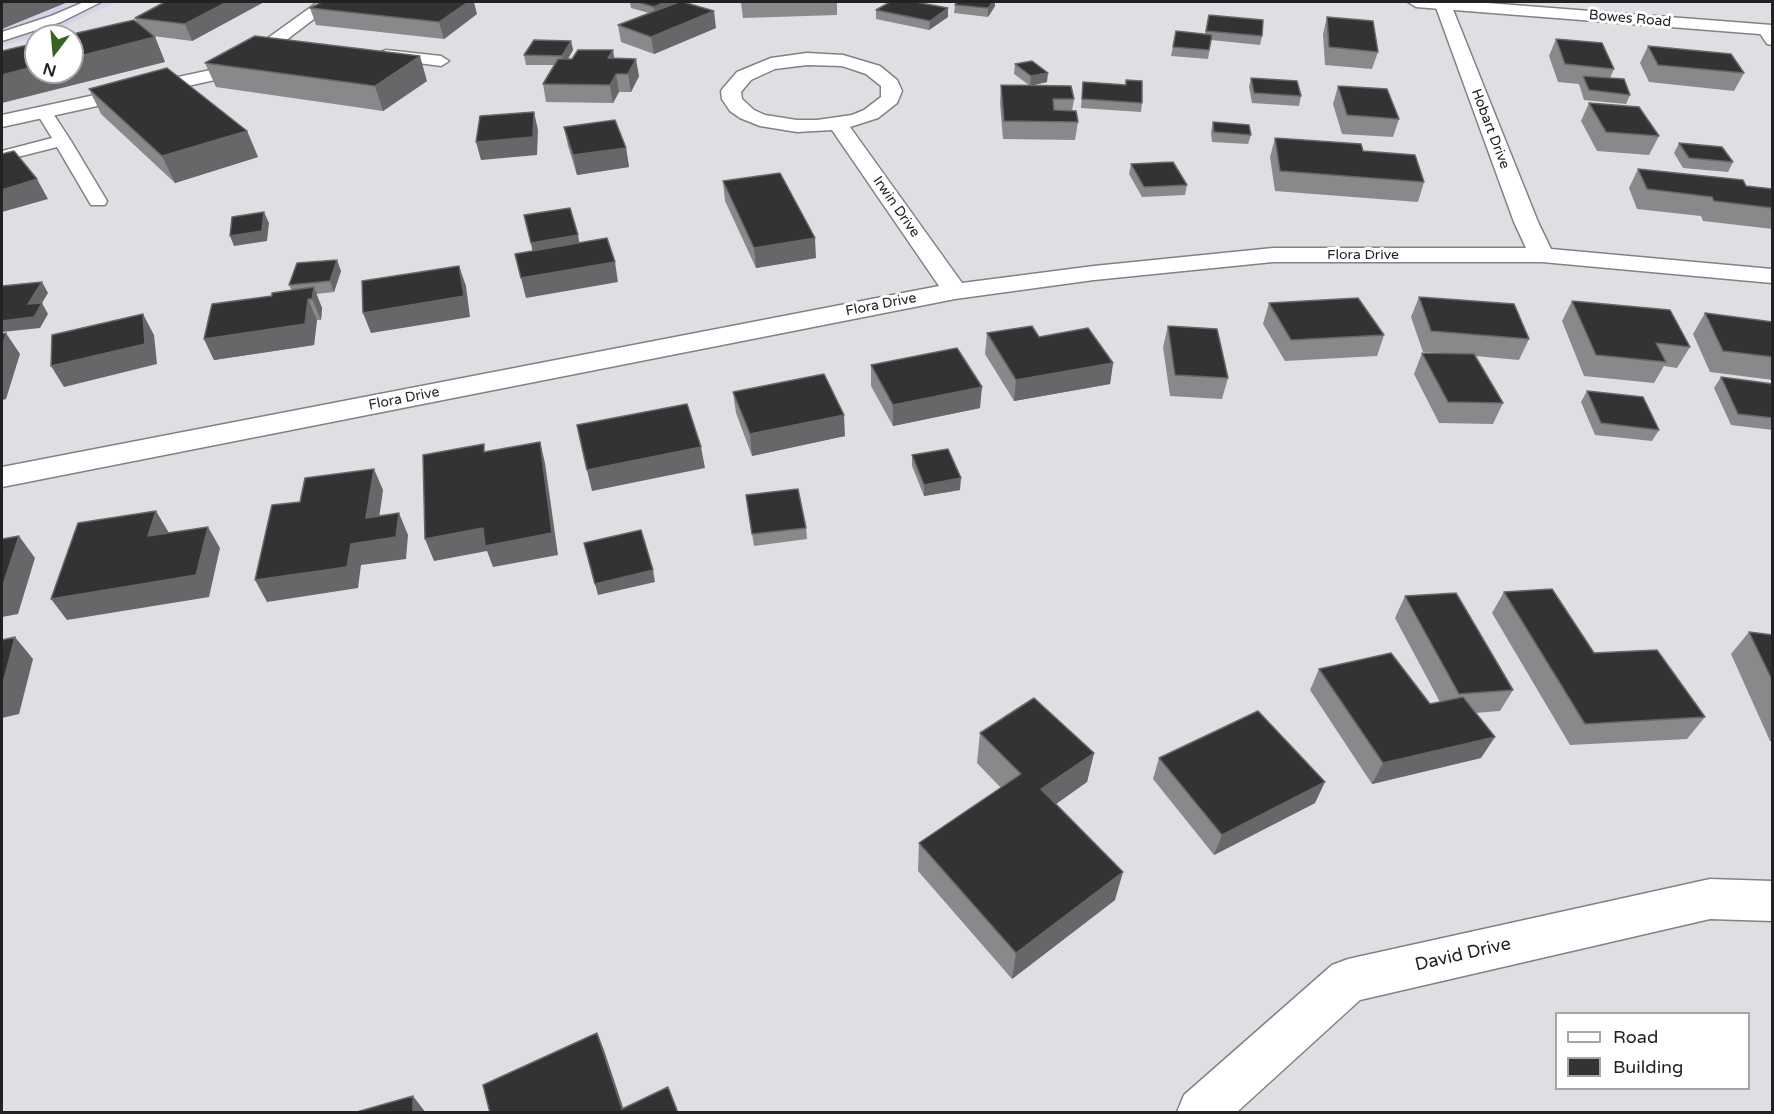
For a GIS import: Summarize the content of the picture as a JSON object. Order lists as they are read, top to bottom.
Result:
{
  "streets": {
    "street": [
      "Bowes Road",
      "Hobart Drive",
      "Irwin Drive",
      "Flora Drive",
      "David Drive"
    ]
  },
  "crossings": [
    ["Bowes Road", "Hobart Drive"],
    ["Hobart Drive", "Flora Drive"],
    ["Irwin Drive", "Flora Drive"]
  ],
  "legend": ["Road", "Building"],
  "north": "bottom"
}
